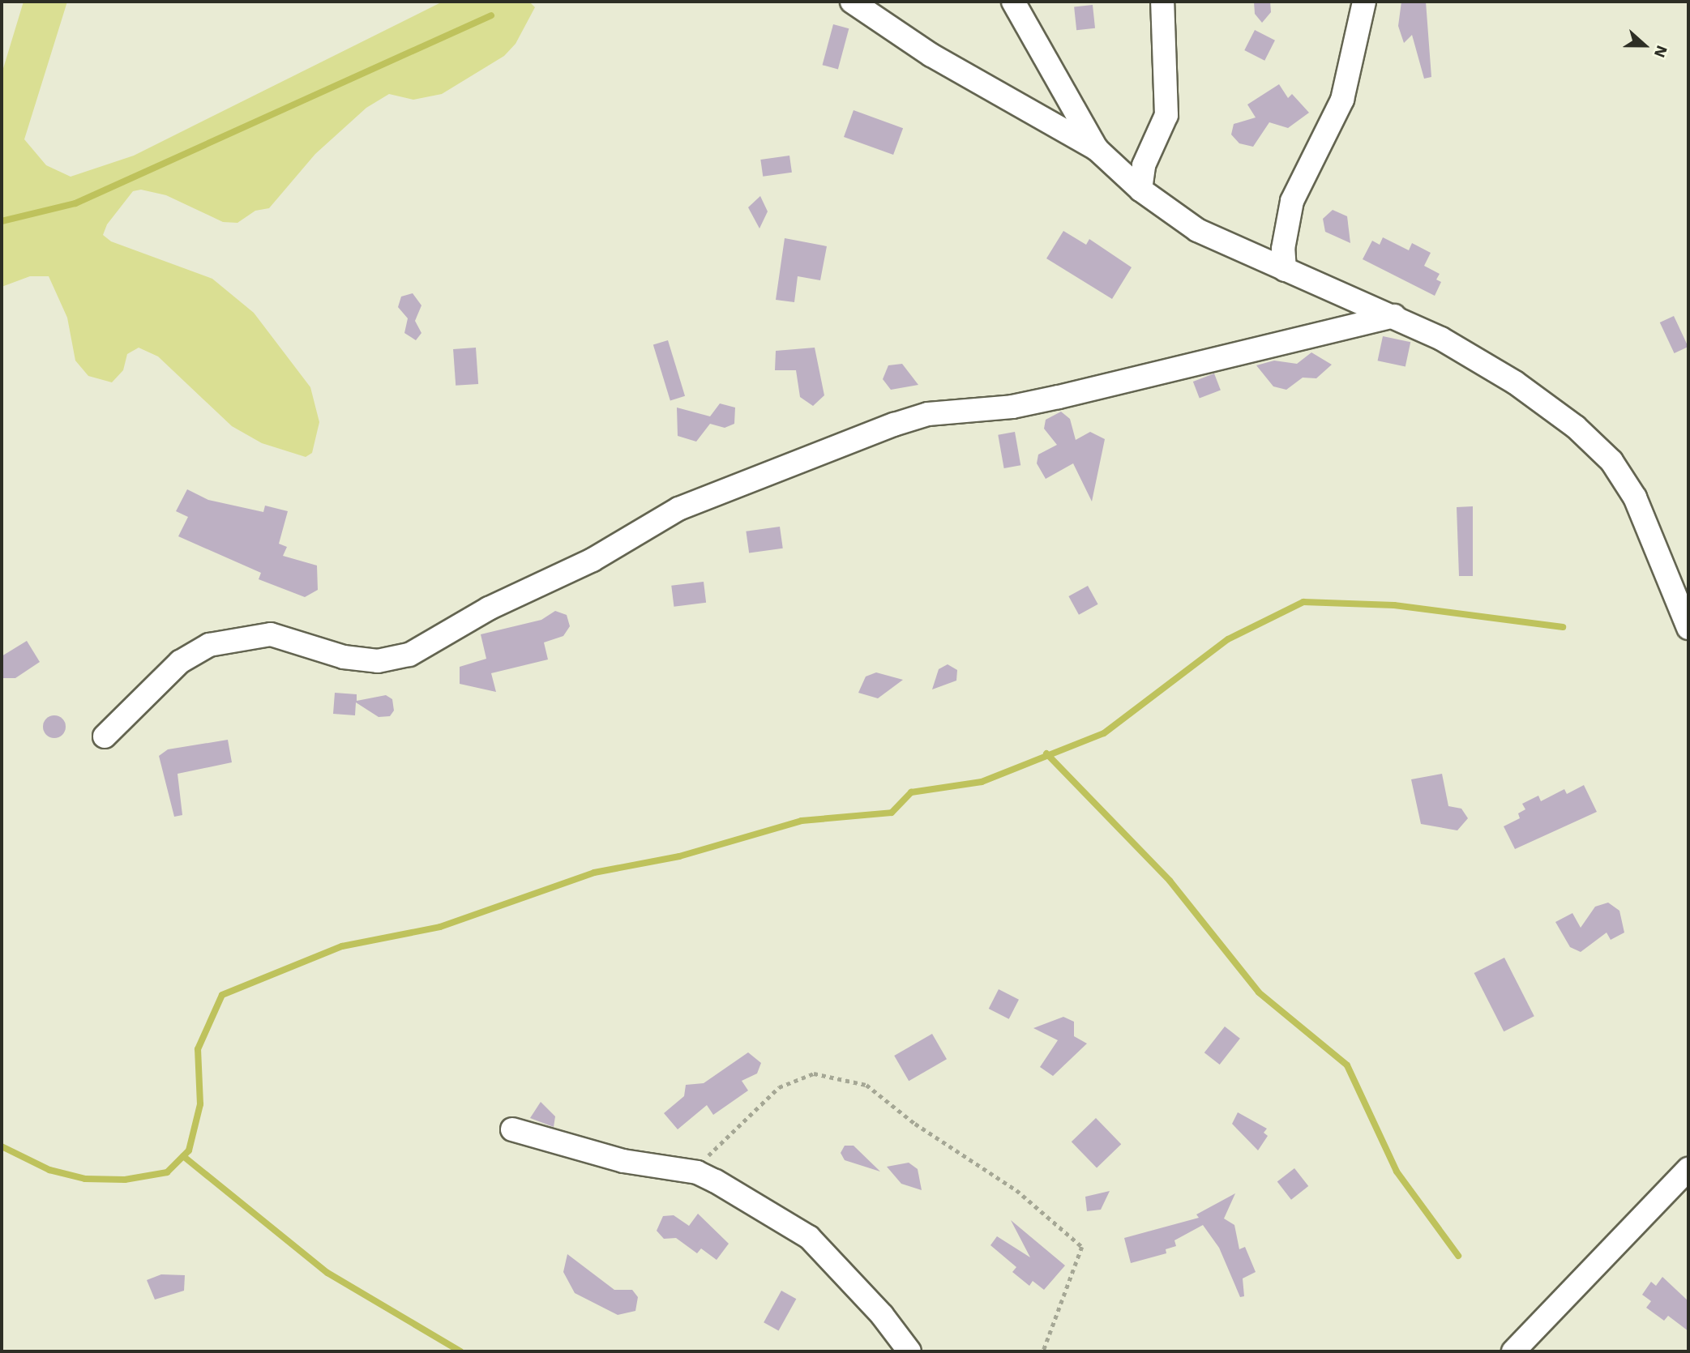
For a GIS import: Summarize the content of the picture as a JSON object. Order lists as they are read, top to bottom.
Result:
{
  "north": "right"
}
